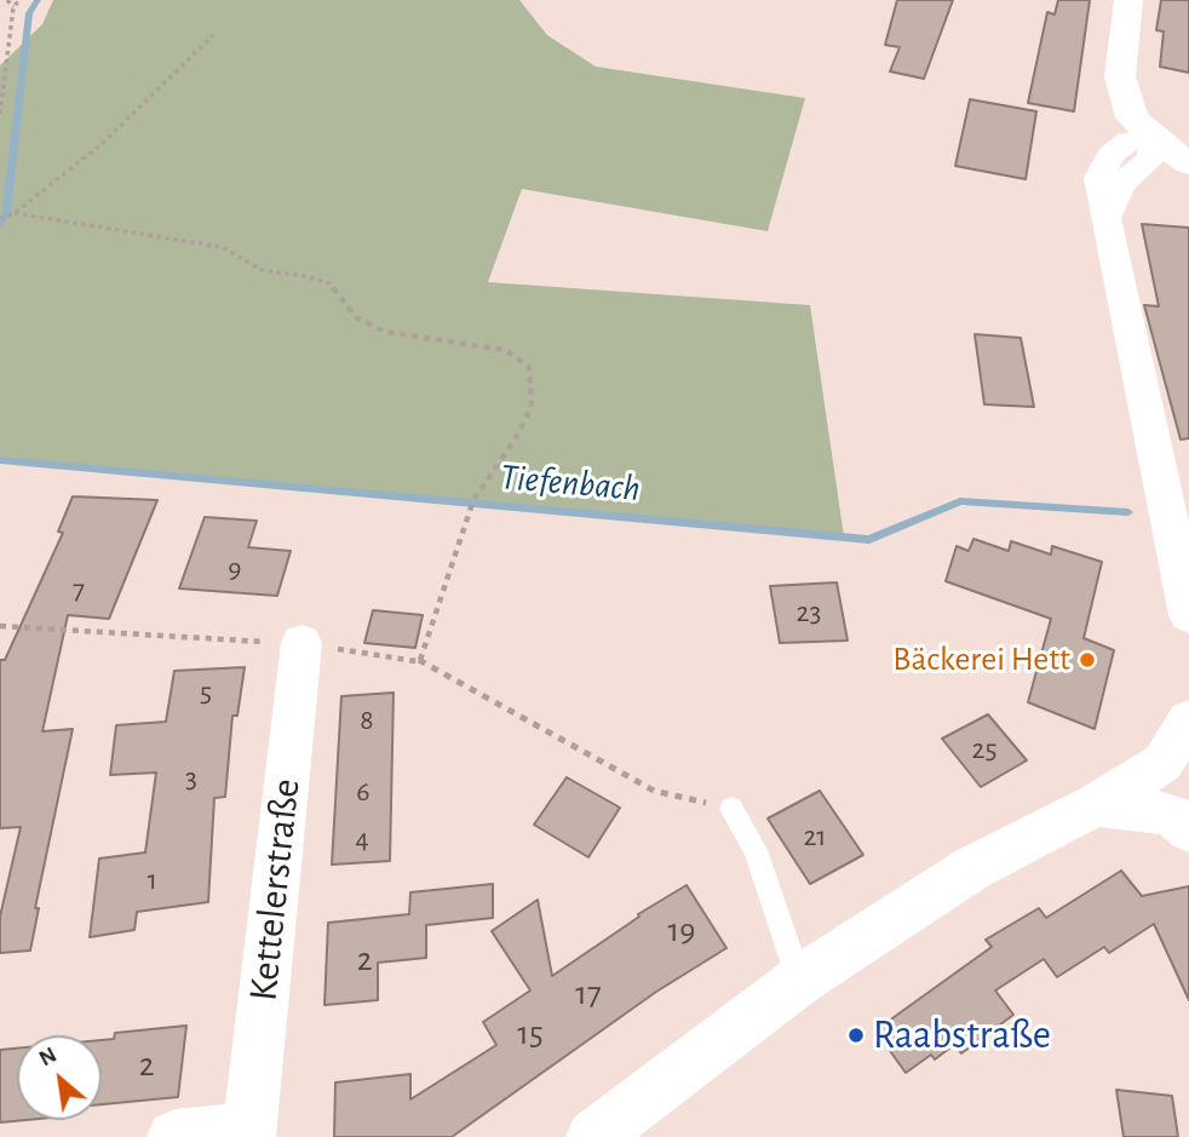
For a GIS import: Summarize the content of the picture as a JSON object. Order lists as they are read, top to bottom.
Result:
{
  "streets": {
    "street": ["Kettelerstraße"]
  },
  "water": ["Tiefenbach"],
  "places": ["Bäckerei Hett", "Raabstraße"],
  "house_numbers": [
    "9",
    "7",
    "23",
    "5",
    "8",
    "25",
    "3",
    "6",
    "21",
    "4",
    "1",
    "19",
    "2",
    "17",
    "15",
    "2"
  ],
  "north": "top left"
}
